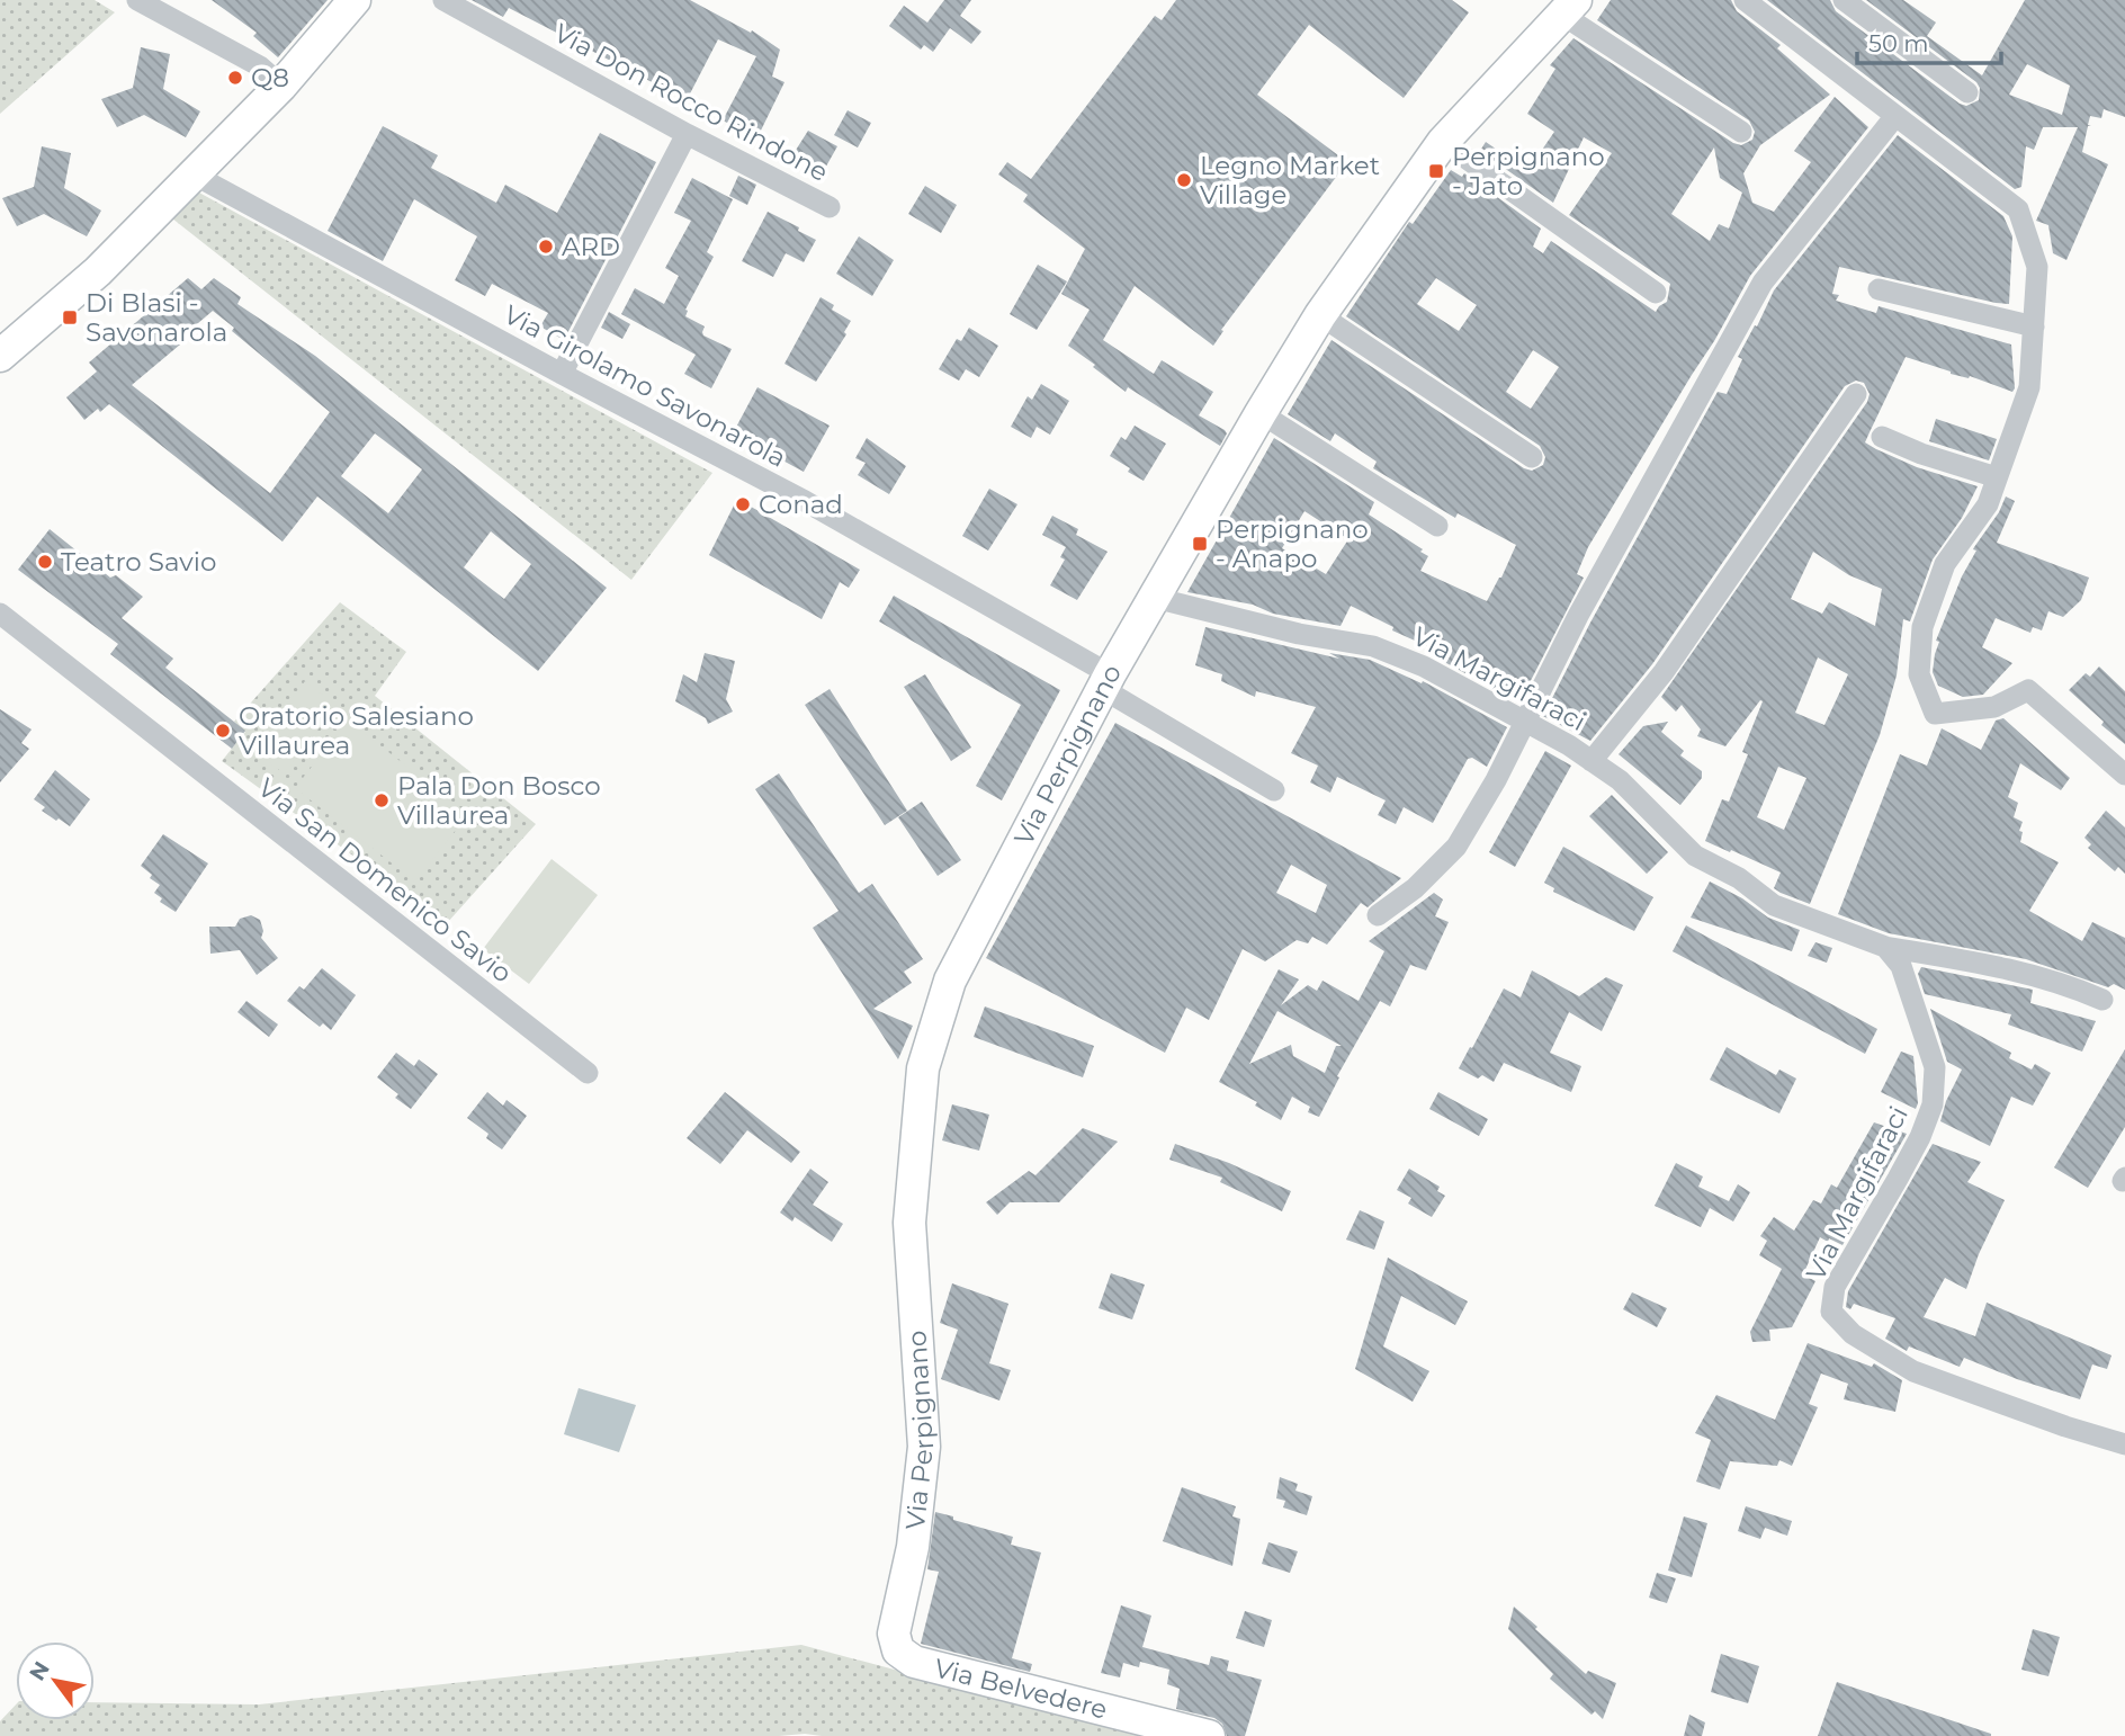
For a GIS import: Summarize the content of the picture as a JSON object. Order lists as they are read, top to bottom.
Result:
{
  "streets": {
    "street": [
      "Via Don Rocco Rindone",
      "Via Girolamo Savonarola",
      "Via Margifaraci",
      "Via Perpignano",
      "Via San Domenico Savio",
      "Via Belvedere"
    ]
  },
  "crossings": [
    ["Via Girolamo Savonarola", "Via Perpignano"],
    ["Via Margifaraci", "Via Perpignano"],
    ["Via Perpignano", "Via Belvedere"]
  ],
  "places": {
    "other": [
      "Q8",
      "Legno Market Village",
      "ARD",
      "Conad",
      "Teatro Savio",
      "Oratorio Salesiano Villaurea",
      "Pala Don Bosco Villaurea"
    ],
    "transit": ["Perpignano - Jato", "Di Blasi - Savonarola", "Perpignano - Anapo"]
  },
  "scale_bar": "50 m",
  "north": "top left"
}
